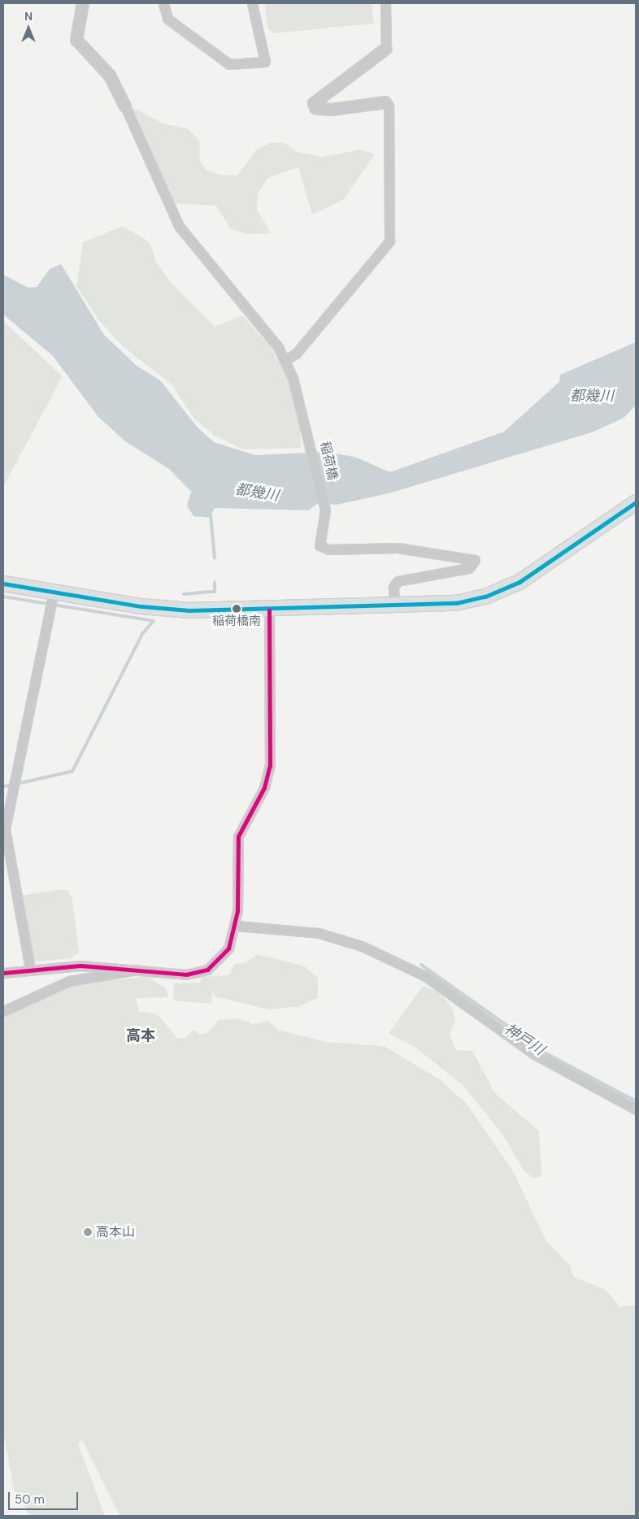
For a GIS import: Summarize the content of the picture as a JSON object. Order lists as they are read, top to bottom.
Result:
{
  "streets": {
    "street": ["稲荷橋"]
  },
  "districts": ["高本"],
  "water": ["都幾川", "神戸川"],
  "places": ["稲荷橋南", "高本山"],
  "scale_bar": "50 m",
  "north": "top"
}
